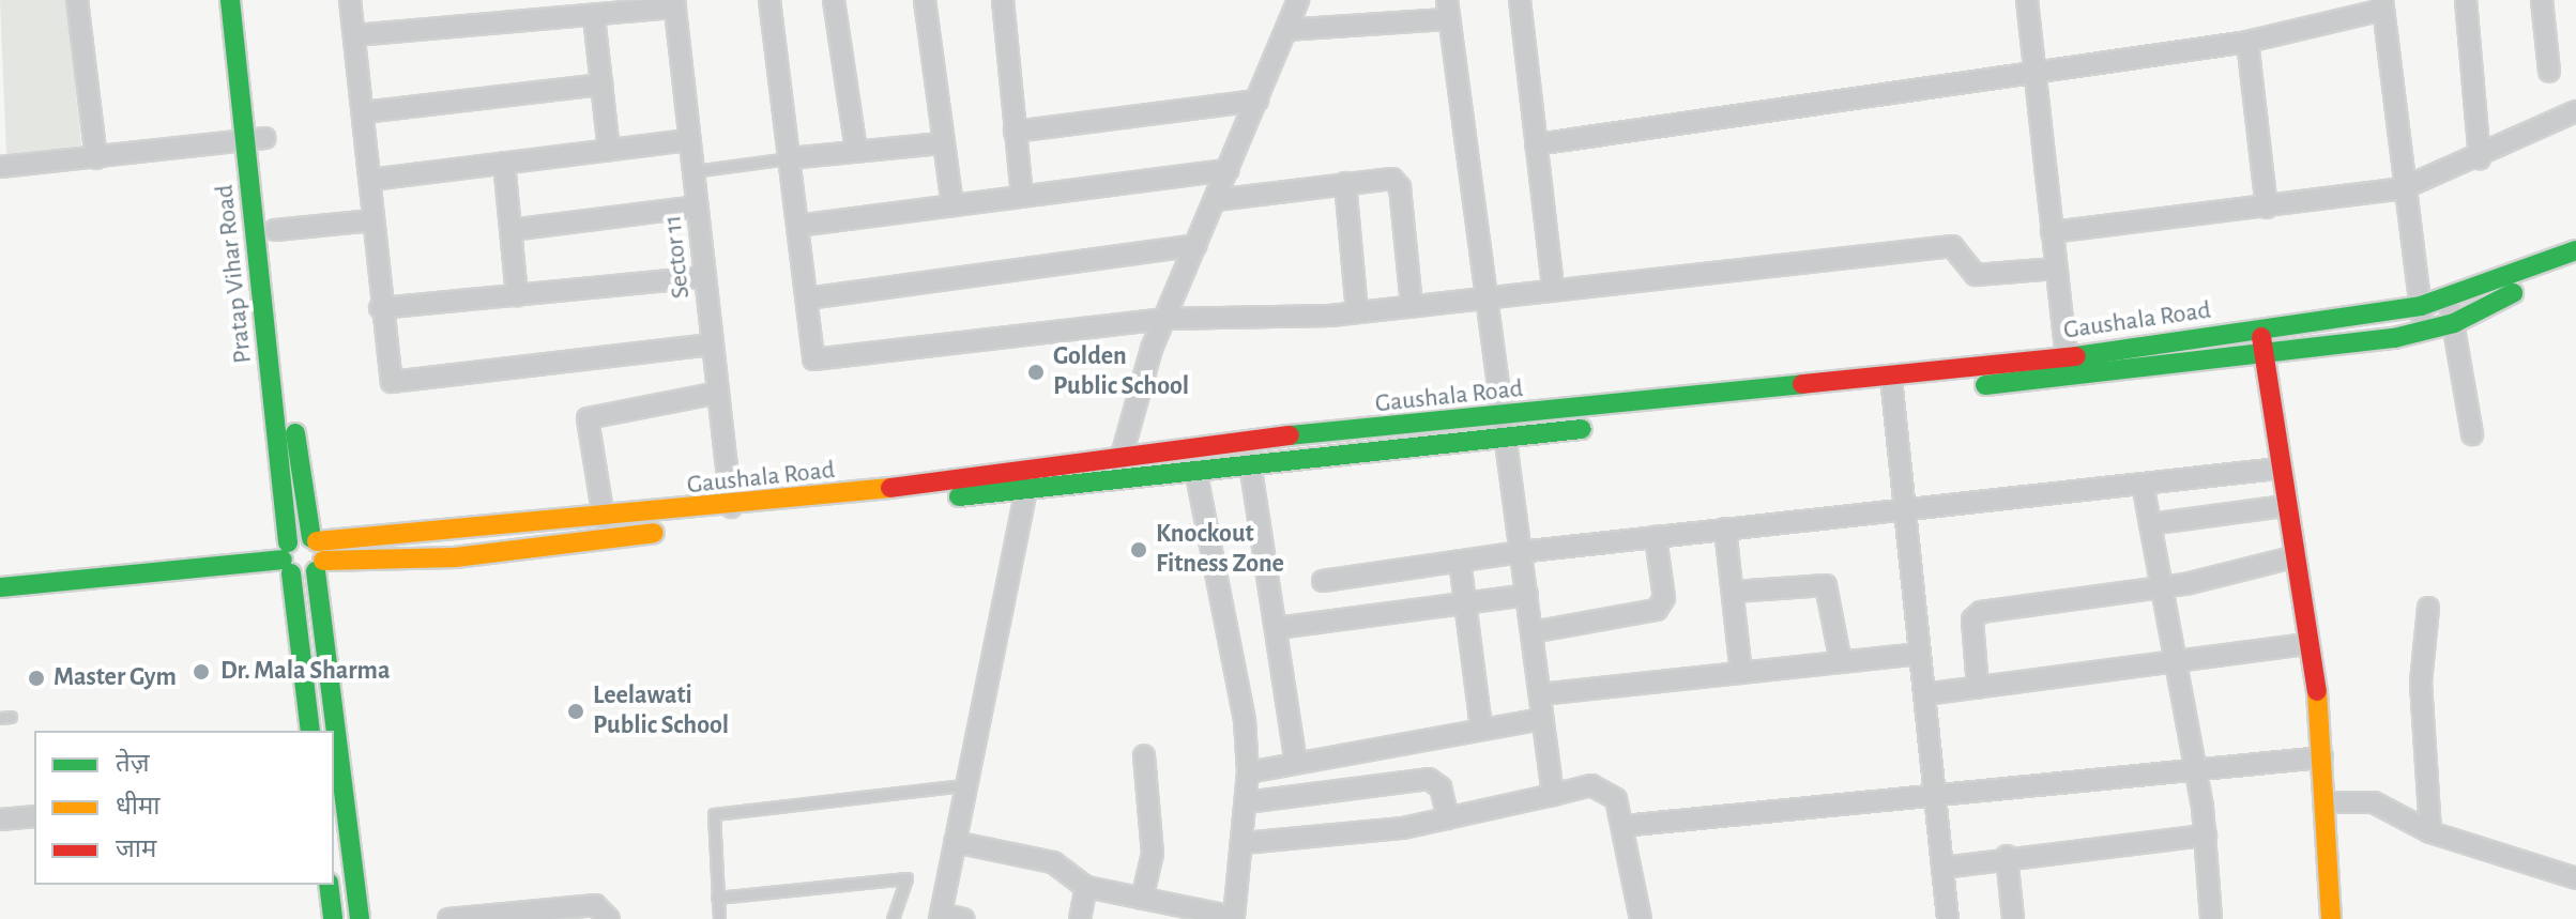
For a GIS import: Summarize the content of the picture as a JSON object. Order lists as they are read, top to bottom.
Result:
{
  "streets": {
    "street": ["Sector 11", "Pratap Vihar Road", "Gaushala Road"]
  },
  "crossings": [
    ["Sector 11", "Gaushala Road"],
    ["Pratap Vihar Road", "Gaushala Road"]
  ],
  "places": [
    "Golden Public School",
    "Knockout Fitness Zone",
    "Dr. Mala Sharma",
    "Master Gym",
    "Leelawati Public School"
  ],
  "legend": ["तेज़", "धीमा", "जाम"]
}
